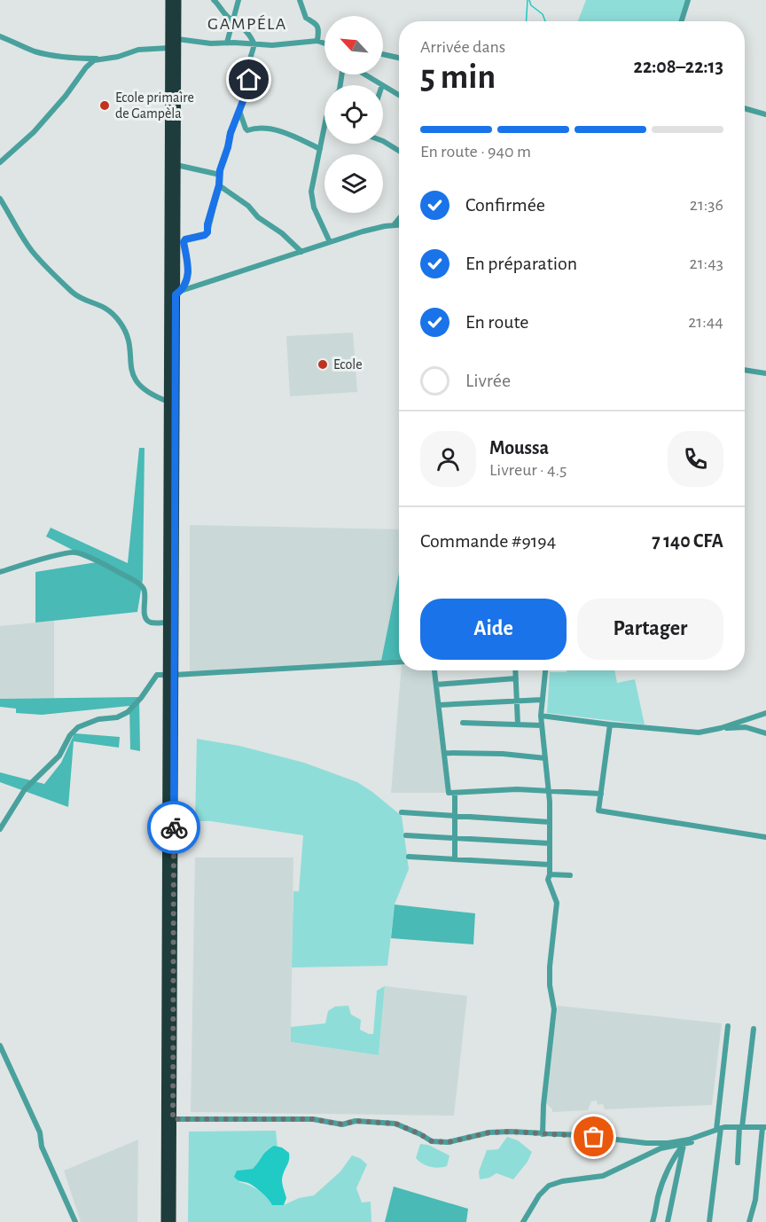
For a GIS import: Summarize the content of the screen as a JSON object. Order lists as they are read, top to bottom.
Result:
{
  "districts": ["GAMPÉLA"],
  "places": ["Ecole primaire de Gampèla", "Ecole"],
  "north": "top left",
  "page": {
    "heading": ["5 min", "Arrivée dans", "22:08–22:13"],
    "panel": [
      "Moussa",
      "Livreur · 4.5",
      "Commande #9194",
      "7 140 CFA"
    ],
    "bar": "En route · 940 m",
    "list": [
      ["Confirmée", "21:36"],
      ["En préparation", "21:43"],
      ["En route", "21:44"],
      "Livrée"
    ],
    "buttons": ["Aide", "Partager"]
  }
}
